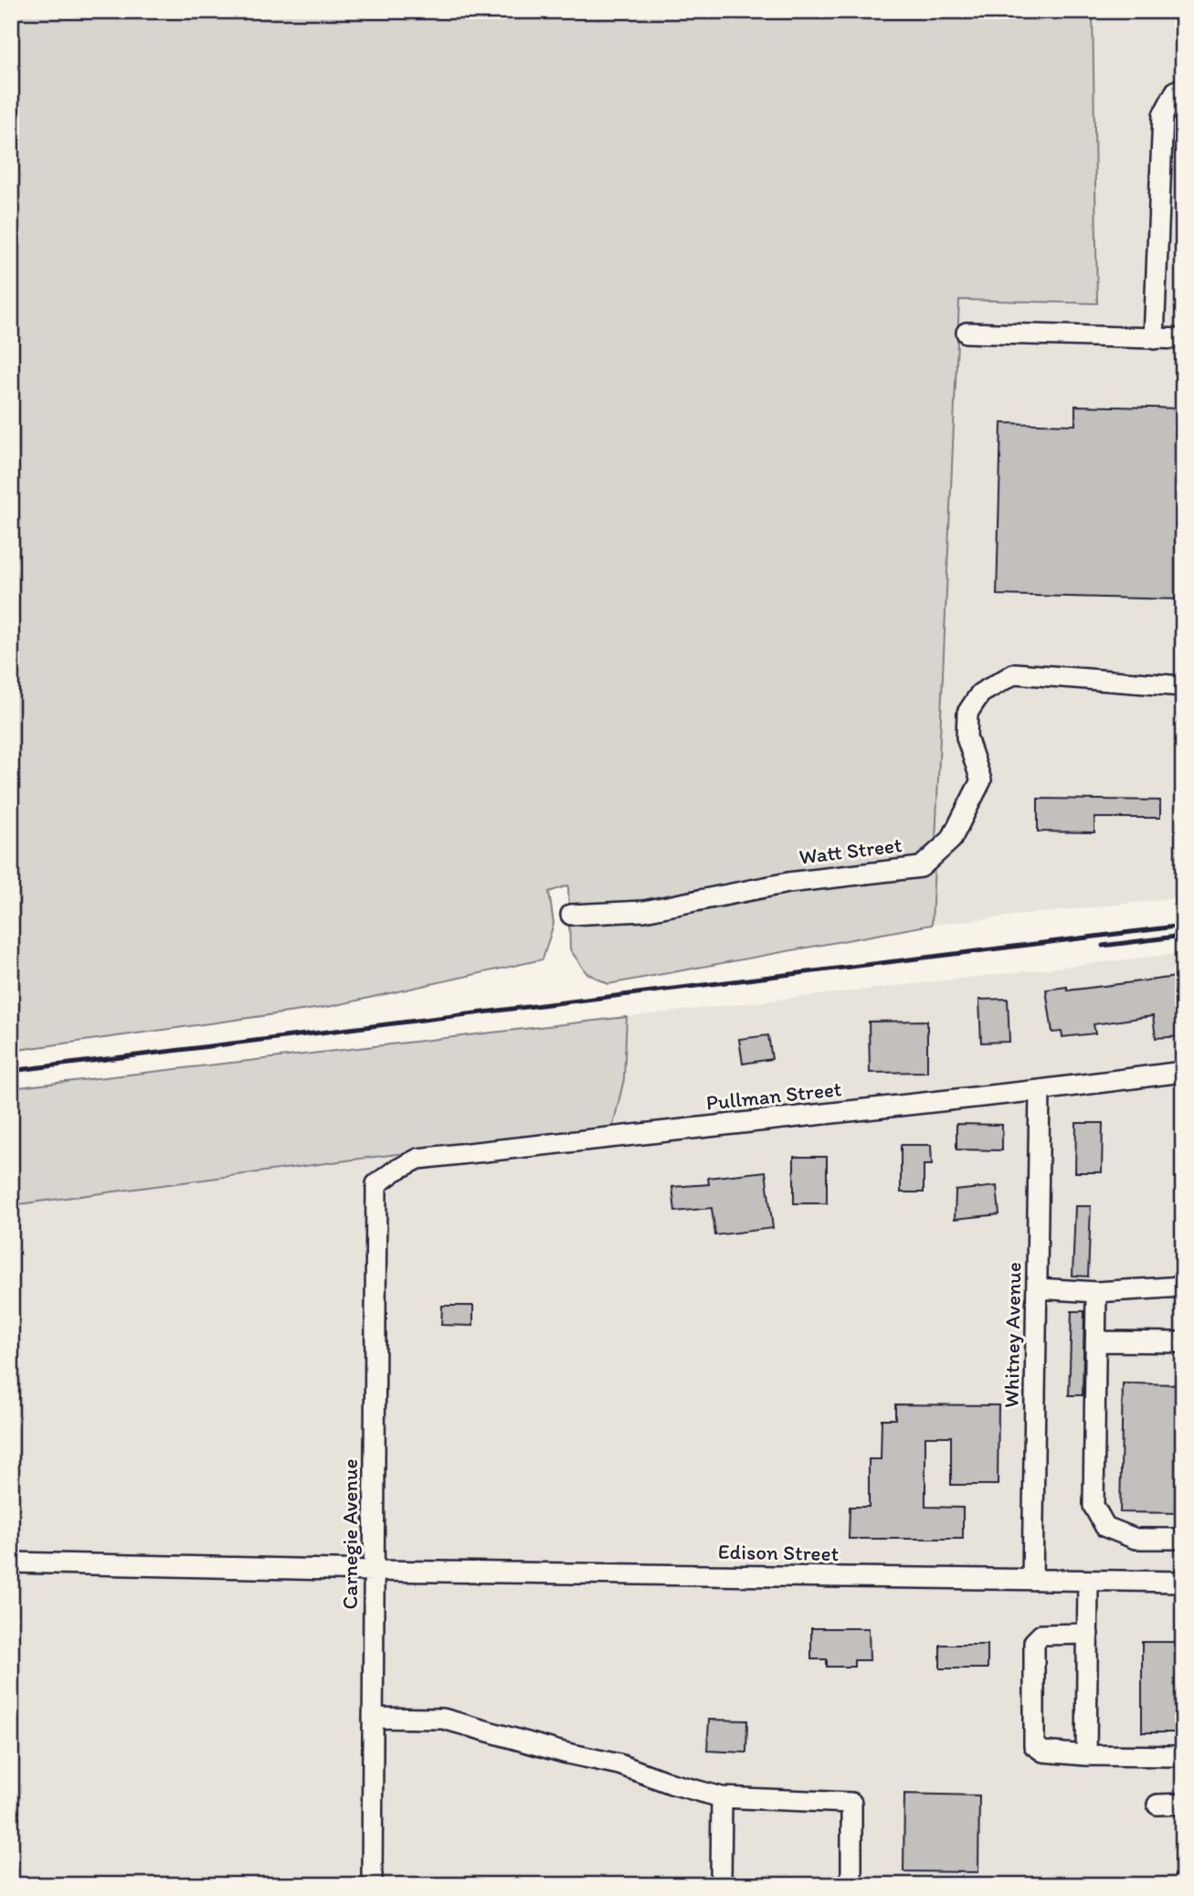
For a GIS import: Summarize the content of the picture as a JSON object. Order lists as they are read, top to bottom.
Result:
{
  "streets": {
    "street": [
      "Watt Street",
      "Pullman Street",
      "Whitney Avenue",
      "Carnegie Avenue",
      "Edison Street"
    ]
  },
  "crossings": [
    ["Pullman Street", "Whitney Avenue"],
    ["Pullman Street", "Carnegie Avenue"],
    ["Whitney Avenue", "Edison Street"],
    ["Carnegie Avenue", "Edison Street"]
  ]
}
